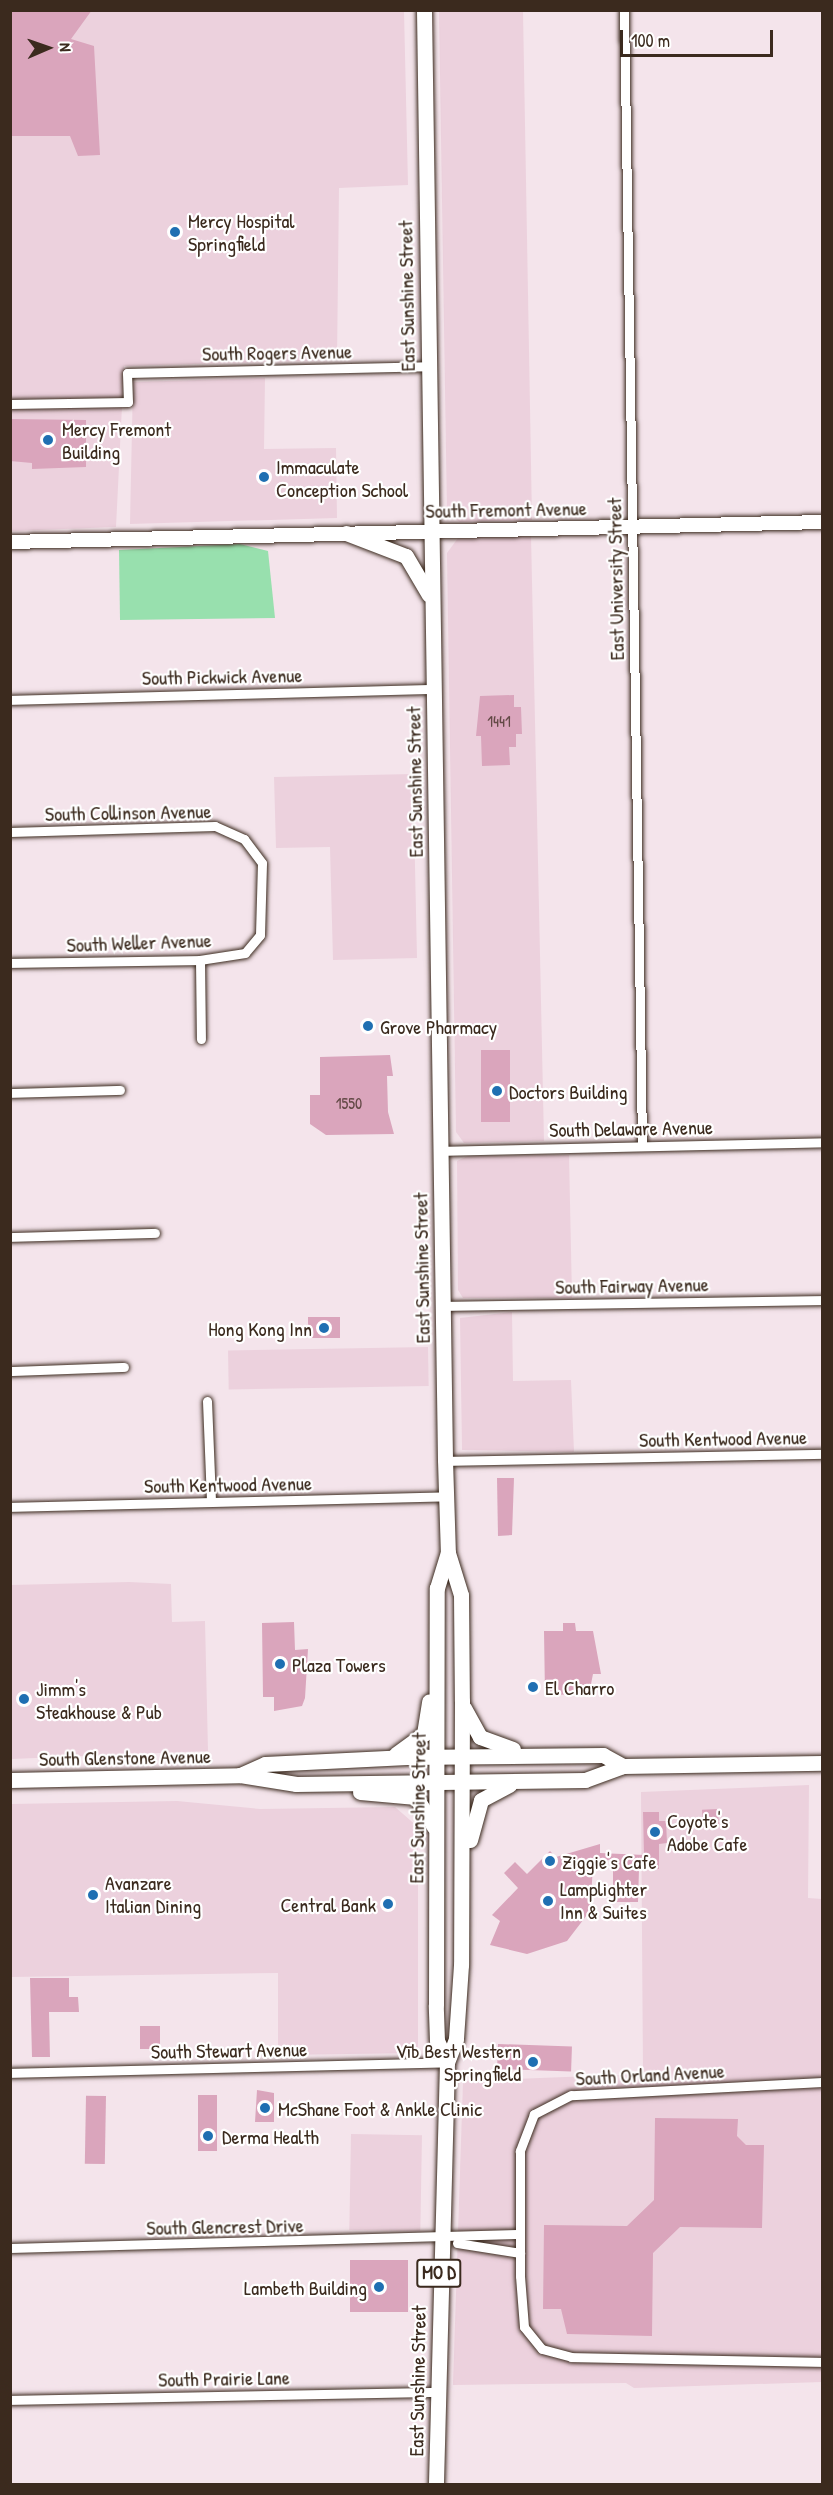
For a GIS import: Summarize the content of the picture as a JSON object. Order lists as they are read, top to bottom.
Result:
{
  "streets": {
    "main road": [
      "East Sunshine Street",
      "South Fremont Avenue",
      "South Glenstone Avenue",
      "MO D"
    ],
    "street": [
      "South Rogers Avenue",
      "East University Street",
      "South Pickwick Avenue",
      "South Collinson Avenue",
      "South Weller Avenue",
      "South Delaware Avenue",
      "South Fairway Avenue",
      "South Kentwood Avenue",
      "South Stewart Avenue",
      "South Orland Avenue",
      "South Glencrest Drive",
      "South Prairie Lane"
    ]
  },
  "crossings": [
    ["East Sunshine Street", "South Rogers Avenue"],
    ["East Sunshine Street", "South Fremont Avenue"],
    ["East Sunshine Street", "South Pickwick Avenue"],
    ["East Sunshine Street", "South Delaware Avenue"],
    ["East Sunshine Street", "South Fairway Avenue"],
    ["East Sunshine Street", "South Kentwood Avenue"],
    ["East Sunshine Street", "South Glenstone Avenue"],
    ["East Sunshine Street", "South Stewart Avenue"],
    ["East Sunshine Street", "South Glencrest Drive"],
    ["East Sunshine Street", "South Prairie Lane"],
    ["South Fremont Avenue", "East University Street"],
    ["East University Street", "South Delaware Avenue"],
    ["South Collinson Avenue", "South Weller Avenue"]
  ],
  "places": [
    "Mercy Hospital Springfield",
    "Mercy Fremont Building",
    "Immaculate Conception School",
    "Grove Pharmacy",
    "Doctors Building",
    "Hong Kong Inn",
    "Plaza Towers",
    "El Charro",
    "Jimm's Steakhouse & Pub",
    "Coyote's Adobe Cafe",
    "Ziggie's Cafe",
    "Avanzare Italian Dining",
    "Lamplighter Inn & Suites",
    "Central Bank",
    "Vīb Best Western Springfield",
    "McShane Foot & Ankle Clinic",
    "Derma Health",
    "Lambeth Building"
  ],
  "house_numbers": ["1441", "1550"],
  "scale_bar": "100 m",
  "north": "right"
}
